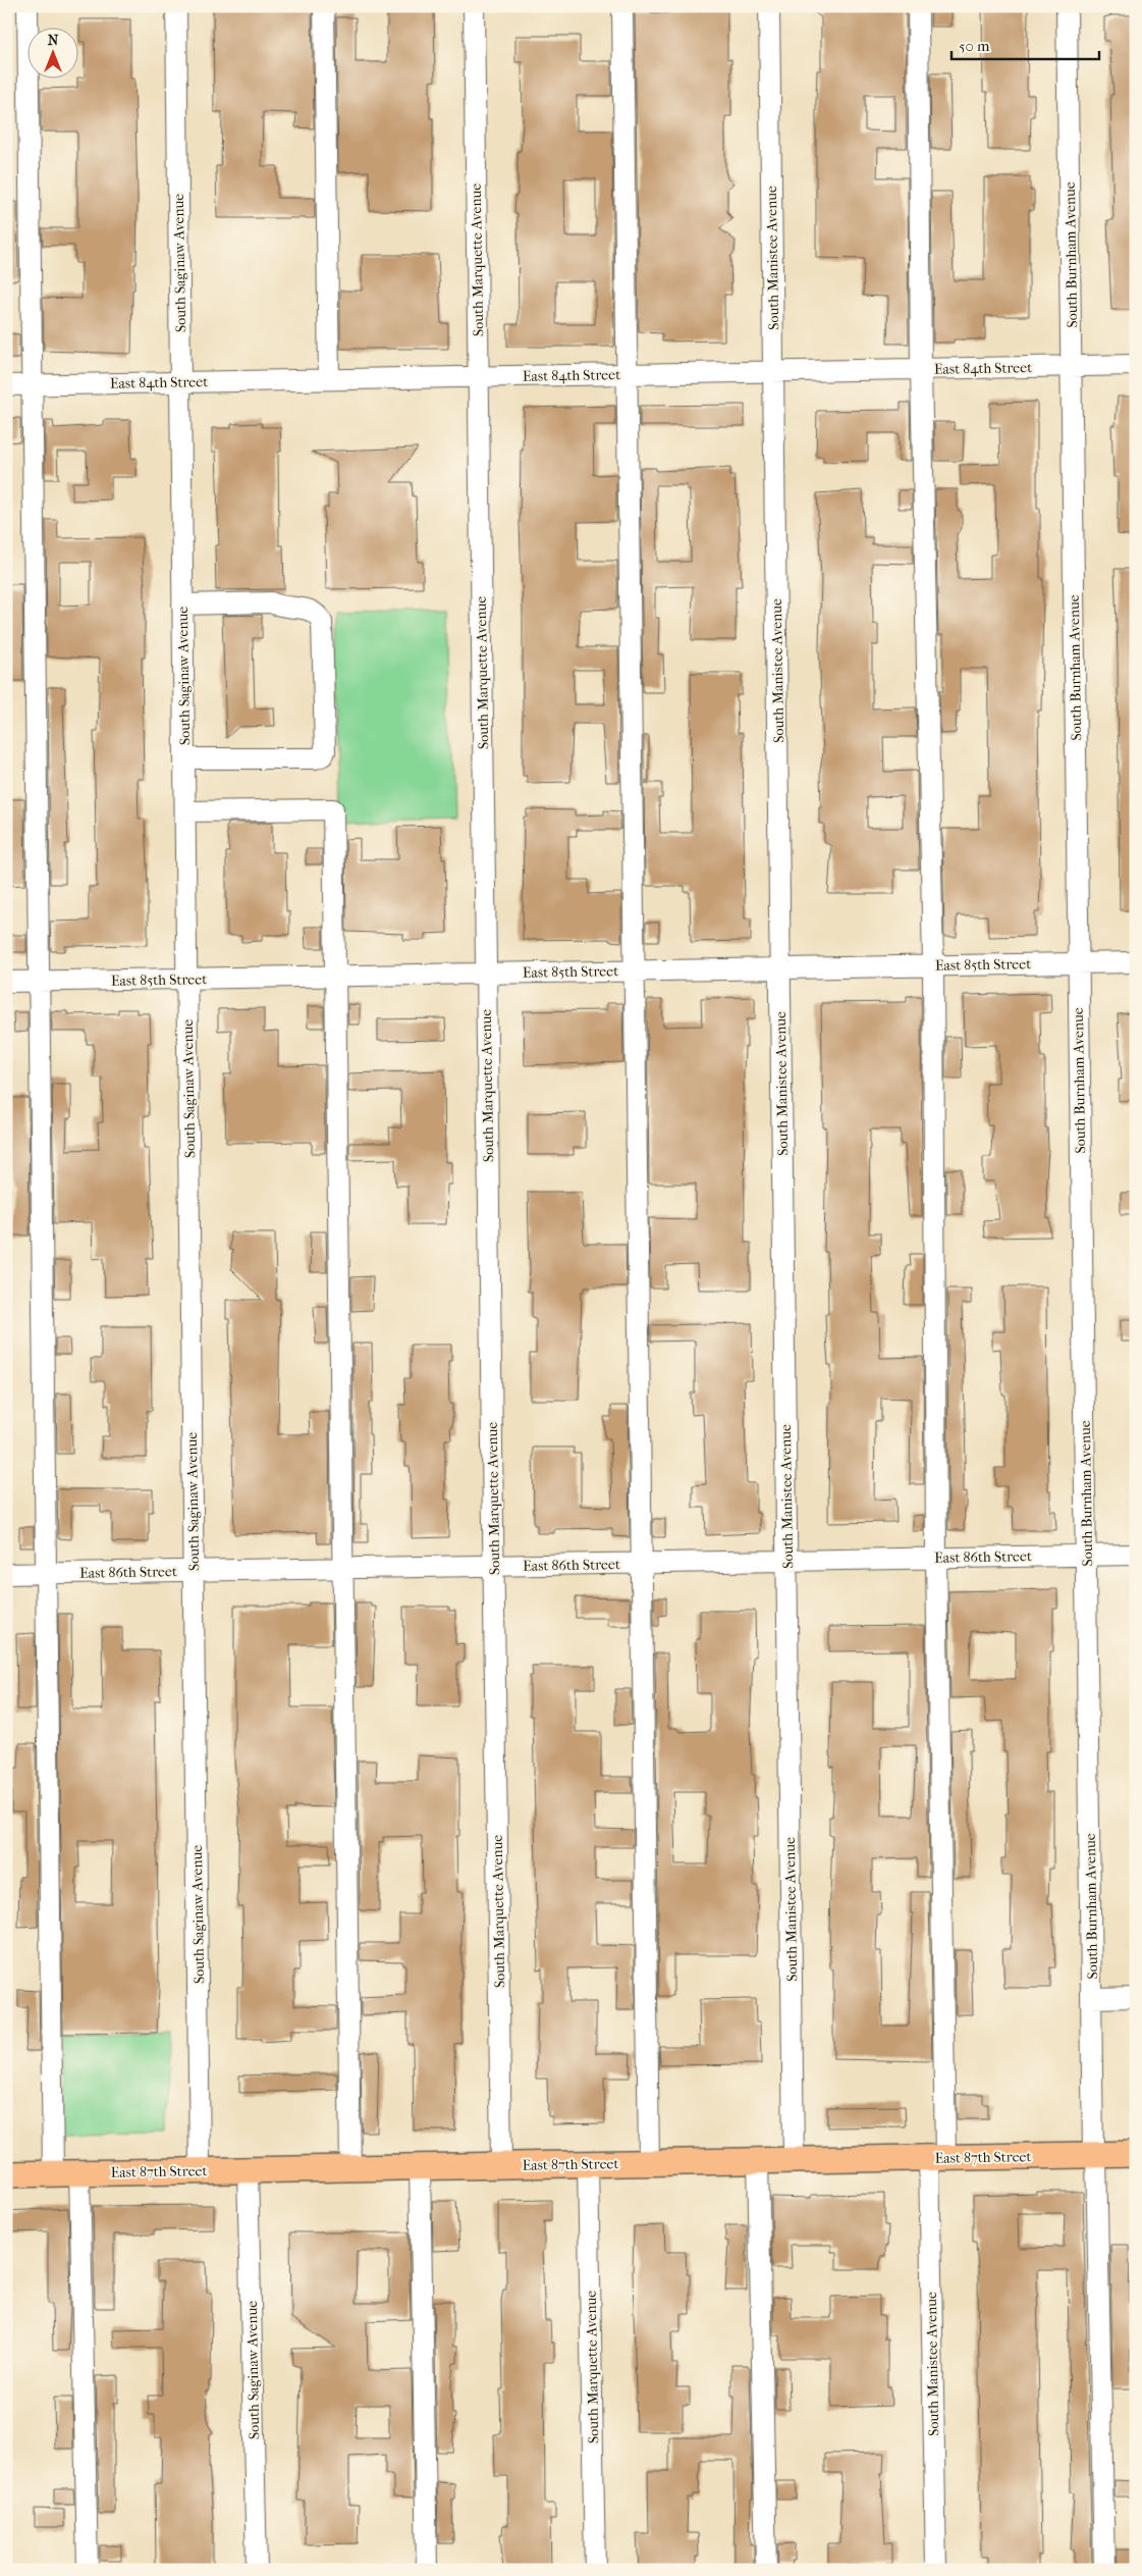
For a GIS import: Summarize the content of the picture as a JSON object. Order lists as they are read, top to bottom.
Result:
{
  "streets": {
    "main road": ["East 87th Street"],
    "street": [
      "South Burnham Avenue",
      "South Manistee Avenue",
      "South Marquette Avenue",
      "South Saginaw Avenue",
      "East 84th Street",
      "East 85th Street",
      "East 86th Street"
    ]
  },
  "crossings": [
    ["South Burnham Avenue", "East 84th Street"],
    ["South Burnham Avenue", "East 85th Street"],
    ["South Burnham Avenue", "East 86th Street"],
    ["South Burnham Avenue", "East 87th Street"],
    ["South Manistee Avenue", "East 84th Street"],
    ["South Manistee Avenue", "East 85th Street"],
    ["South Manistee Avenue", "East 86th Street"],
    ["South Manistee Avenue", "East 87th Street"],
    ["South Marquette Avenue", "East 84th Street"],
    ["South Marquette Avenue", "East 85th Street"],
    ["South Marquette Avenue", "East 86th Street"],
    ["South Marquette Avenue", "East 87th Street"],
    ["South Saginaw Avenue", "East 84th Street"],
    ["South Saginaw Avenue", "East 85th Street"],
    ["South Saginaw Avenue", "East 86th Street"],
    ["South Saginaw Avenue", "East 87th Street"]
  ],
  "scale_bar": "50 m",
  "north": "top"
}
